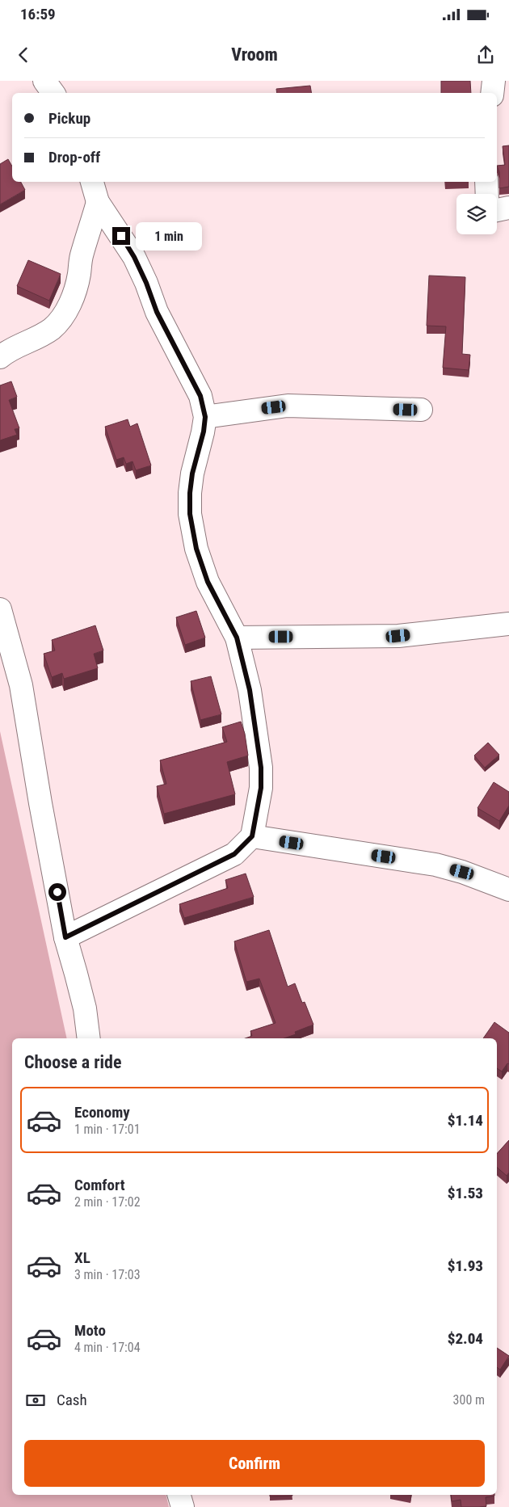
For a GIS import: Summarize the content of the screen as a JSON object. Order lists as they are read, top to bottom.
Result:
{
  "page": {
    "status": "16:59",
    "header": "Vroom",
    "banner": ["Pickup", "Drop-off"],
    "bubble": "1 min",
    "heading": "Choose a ride",
    "list": [
      {
        "name": "Economy",
        "note": "1 min · 17:01",
        "value": "$1.14"
      },
      {
        "name": "Comfort",
        "note": "2 min · 17:02",
        "value": "$1.53"
      },
      {
        "name": "XL",
        "note": "3 min · 17:03",
        "value": "$1.93"
      },
      {
        "name": "Moto",
        "note": "4 min · 17:04",
        "value": "$2.04"
      }
    ],
    "pay": ["Cash", "300 m"],
    "buttons": "Confirm"
  }
}
